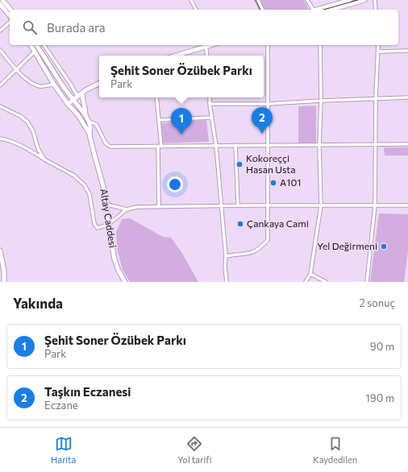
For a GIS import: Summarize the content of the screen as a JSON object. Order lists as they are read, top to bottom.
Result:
{
  "streets": {
    "main road": ["Altay Caddesi"]
  },
  "places": [
    "Kokoreççi Hasan Usta",
    "A101",
    "Çankaya Cami",
    "Yel Değirmeni"
  ],
  "page": {
    "search": "Burada ara",
    "popup": ["Şehit Soner Özübek Parkı", "Park"],
    "pins": ["2", "1"],
    "heading": ["Yakında", "2 sonuç"],
    "list": [
      {
        "mark": "1",
        "name": "Şehit Soner Özübek Parkı",
        "note": "Park",
        "value": "90 m"
      },
      {
        "mark": "2",
        "name": "Taşkın Eczanesi",
        "note": "Eczane",
        "value": "190 m"
      }
    ],
    "nav": ["Harita", "Yol tarifi", "Kaydedilen"]
  }
}
